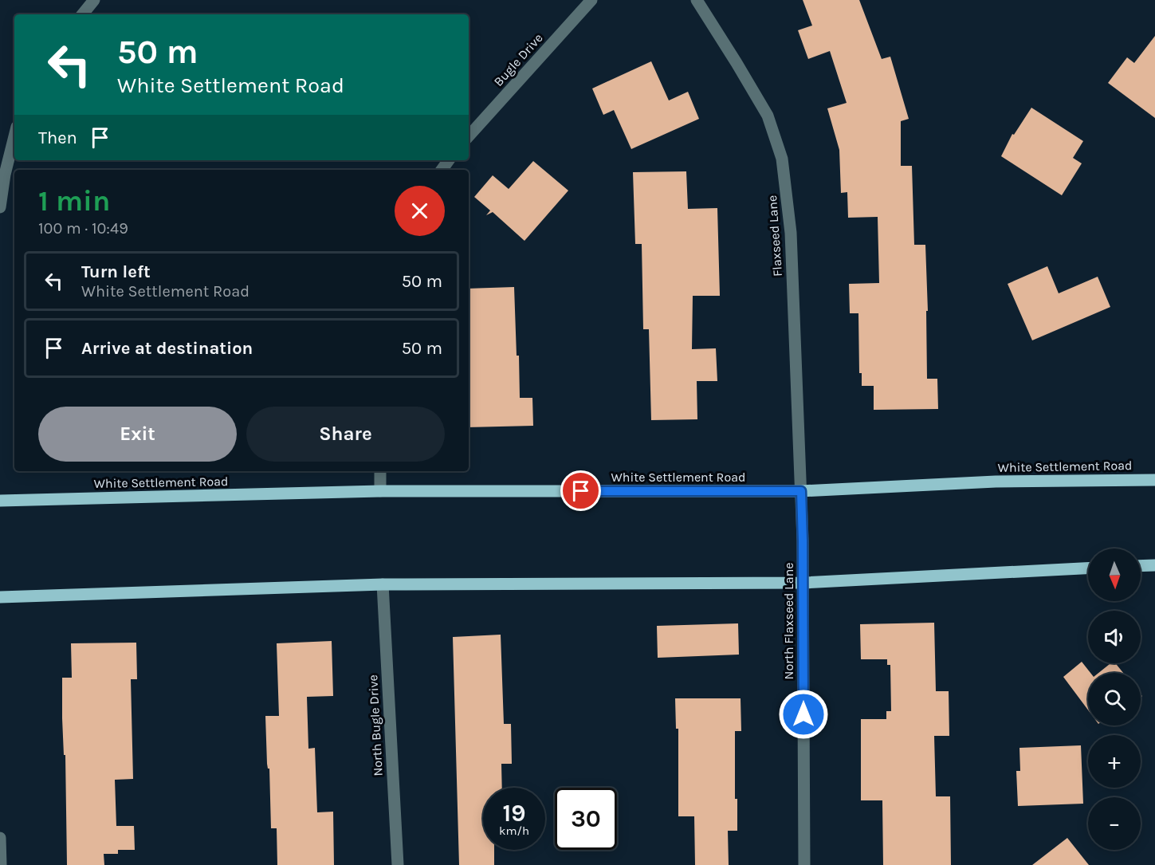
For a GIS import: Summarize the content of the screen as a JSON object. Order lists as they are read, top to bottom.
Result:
{
  "streets": {
    "main road": ["White Settlement Road"],
    "street": [
      "Bugle Drive",
      "Flaxseed Lane",
      "North Flaxseed Lane",
      "North Bugle Drive"
    ]
  },
  "crossings": [
    ["Flaxseed Lane", "White Settlement Road"],
    ["Flaxseed Lane", "North Flaxseed Lane"],
    ["White Settlement Road", "North Flaxseed Lane"]
  ],
  "north": "bottom",
  "page": {
    "turn": ["50 m", "White Settlement Road"],
    "then": "Then",
    "heading": ["1 min", "100 m · 10:49"],
    "list": [
      {
        "name": "Turn left",
        "note": "White Settlement Road",
        "value": "50 m"
      },
      {
        "name": "Arrive at destination",
        "value": "50 m"
      }
    ],
    "buttons": ["Exit", "Share"],
    "map_buttons": ["+", "−"],
    "speed": "19 km/h",
    "limit": "30"
  }
}
